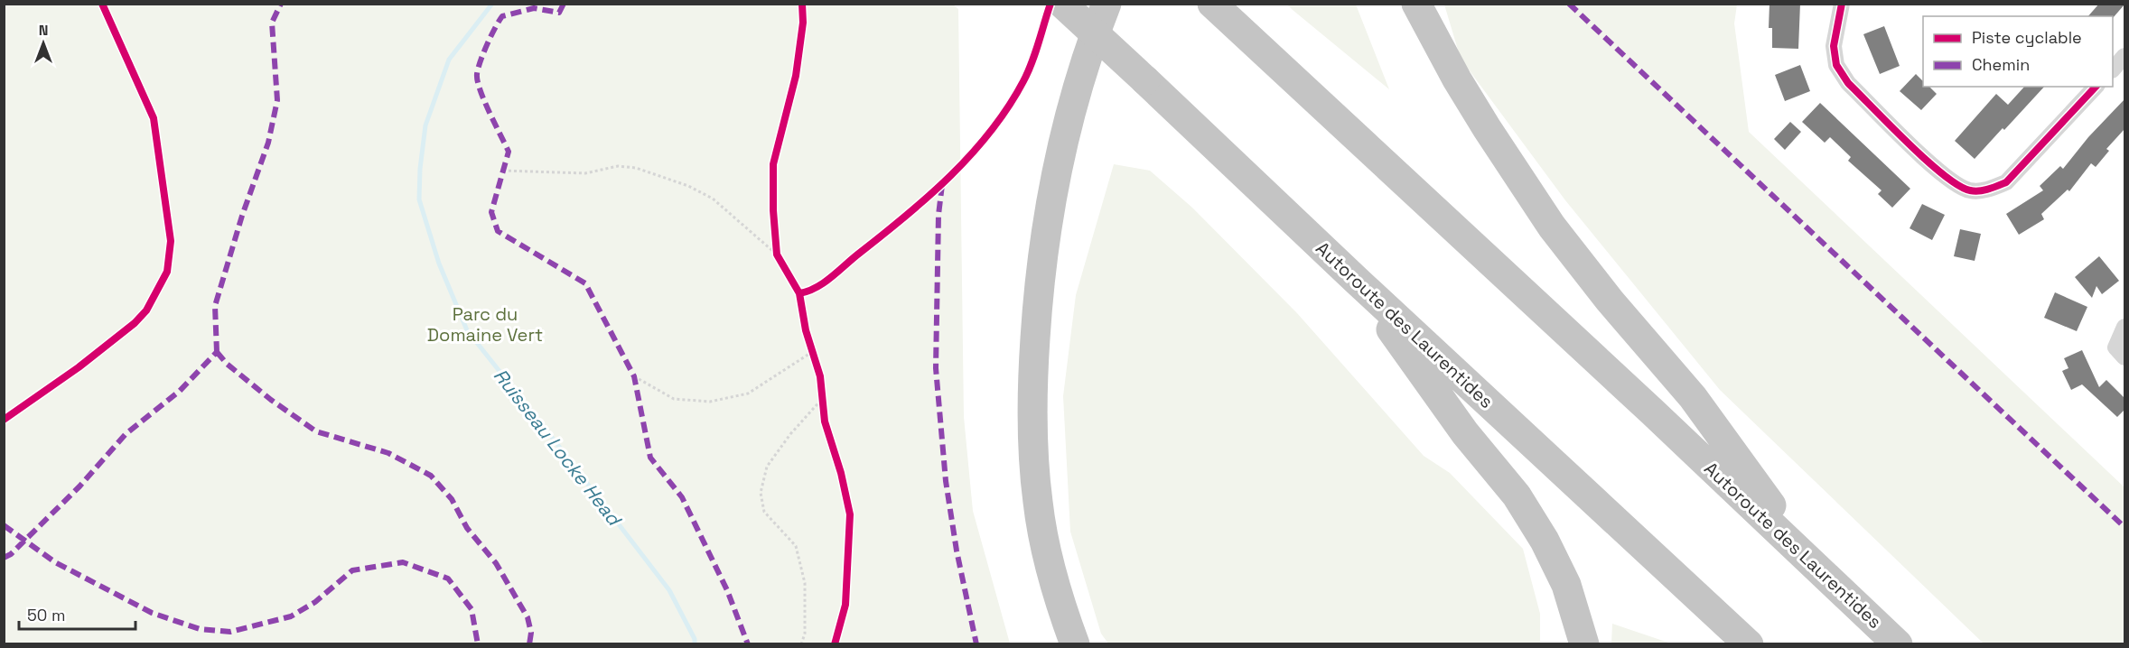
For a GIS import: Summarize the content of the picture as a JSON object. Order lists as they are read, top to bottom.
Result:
{
  "streets": {
    "highway": ["Autoroute des Laurentides"]
  },
  "water": ["Ruisseau Locke Head"],
  "parks": ["Parc du Domaine Vert"],
  "legend": ["Piste cyclable", "Chemin"],
  "scale_bar": "50 m",
  "north": "top"
}
